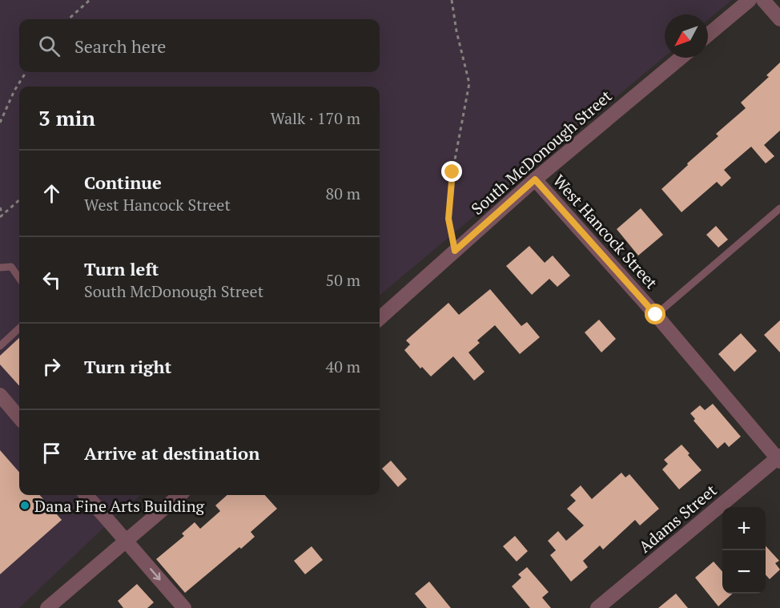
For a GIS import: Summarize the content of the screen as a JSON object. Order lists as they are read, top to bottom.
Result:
{
  "streets": {
    "street": ["South McDonough Street", "West Hancock Street", "Adams Street"]
  },
  "crossings": [
    ["South McDonough Street", "West Hancock Street"],
    ["West Hancock Street", "Adams Street"]
  ],
  "places": ["Dana Fine Arts Building"],
  "north": "bottom left",
  "page": {
    "search": "Search here",
    "heading": ["3 min", "Walk · 170 m"],
    "list": [
      ["Continue", "West Hancock Street", "80 m"],
      ["Turn left", "South McDonough Street", "50 m"],
      ["Turn right", "40 m"],
      "Arrive at destination"
    ],
    "map_buttons": ["+", "−"]
  }
}
